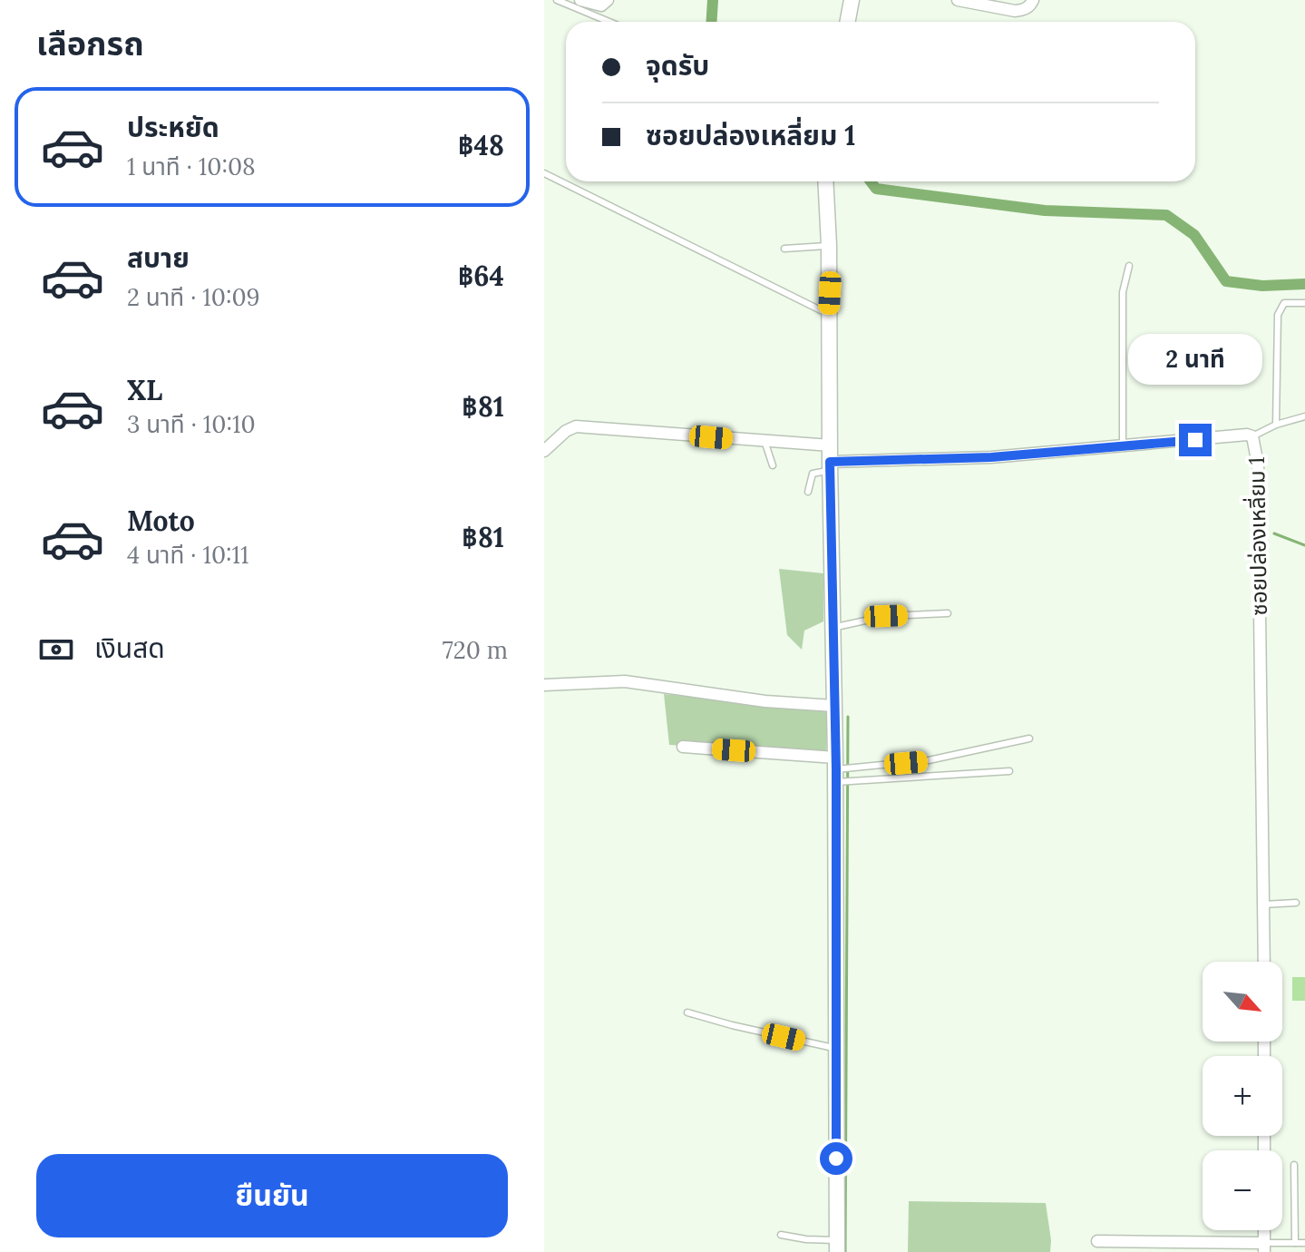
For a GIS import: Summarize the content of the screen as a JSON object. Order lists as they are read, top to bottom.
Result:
{
  "streets": {
    "street": ["ซอยปล่องเหลี่ยม 1"]
  },
  "north": "bottom right",
  "page": {
    "heading": "เลือกรถ",
    "banner": ["จุดรับ", "ซอยปล่องเหลี่ยม 1"],
    "list": [
      {
        "name": "ประหยัด",
        "note": "1 นาที · 10:08",
        "value": "฿48"
      },
      {
        "name": "สบาย",
        "note": "2 นาที · 10:09",
        "value": "฿64"
      },
      {
        "name": "XL",
        "note": "3 นาที · 10:10",
        "value": "฿81"
      },
      {
        "name": "Moto",
        "note": "4 นาที · 10:11",
        "value": "฿81"
      }
    ],
    "bubble": "2 นาที",
    "pay": ["เงินสด", "720 m"],
    "map_buttons": ["+", "−"],
    "buttons": "ยืนยัน"
  }
}
